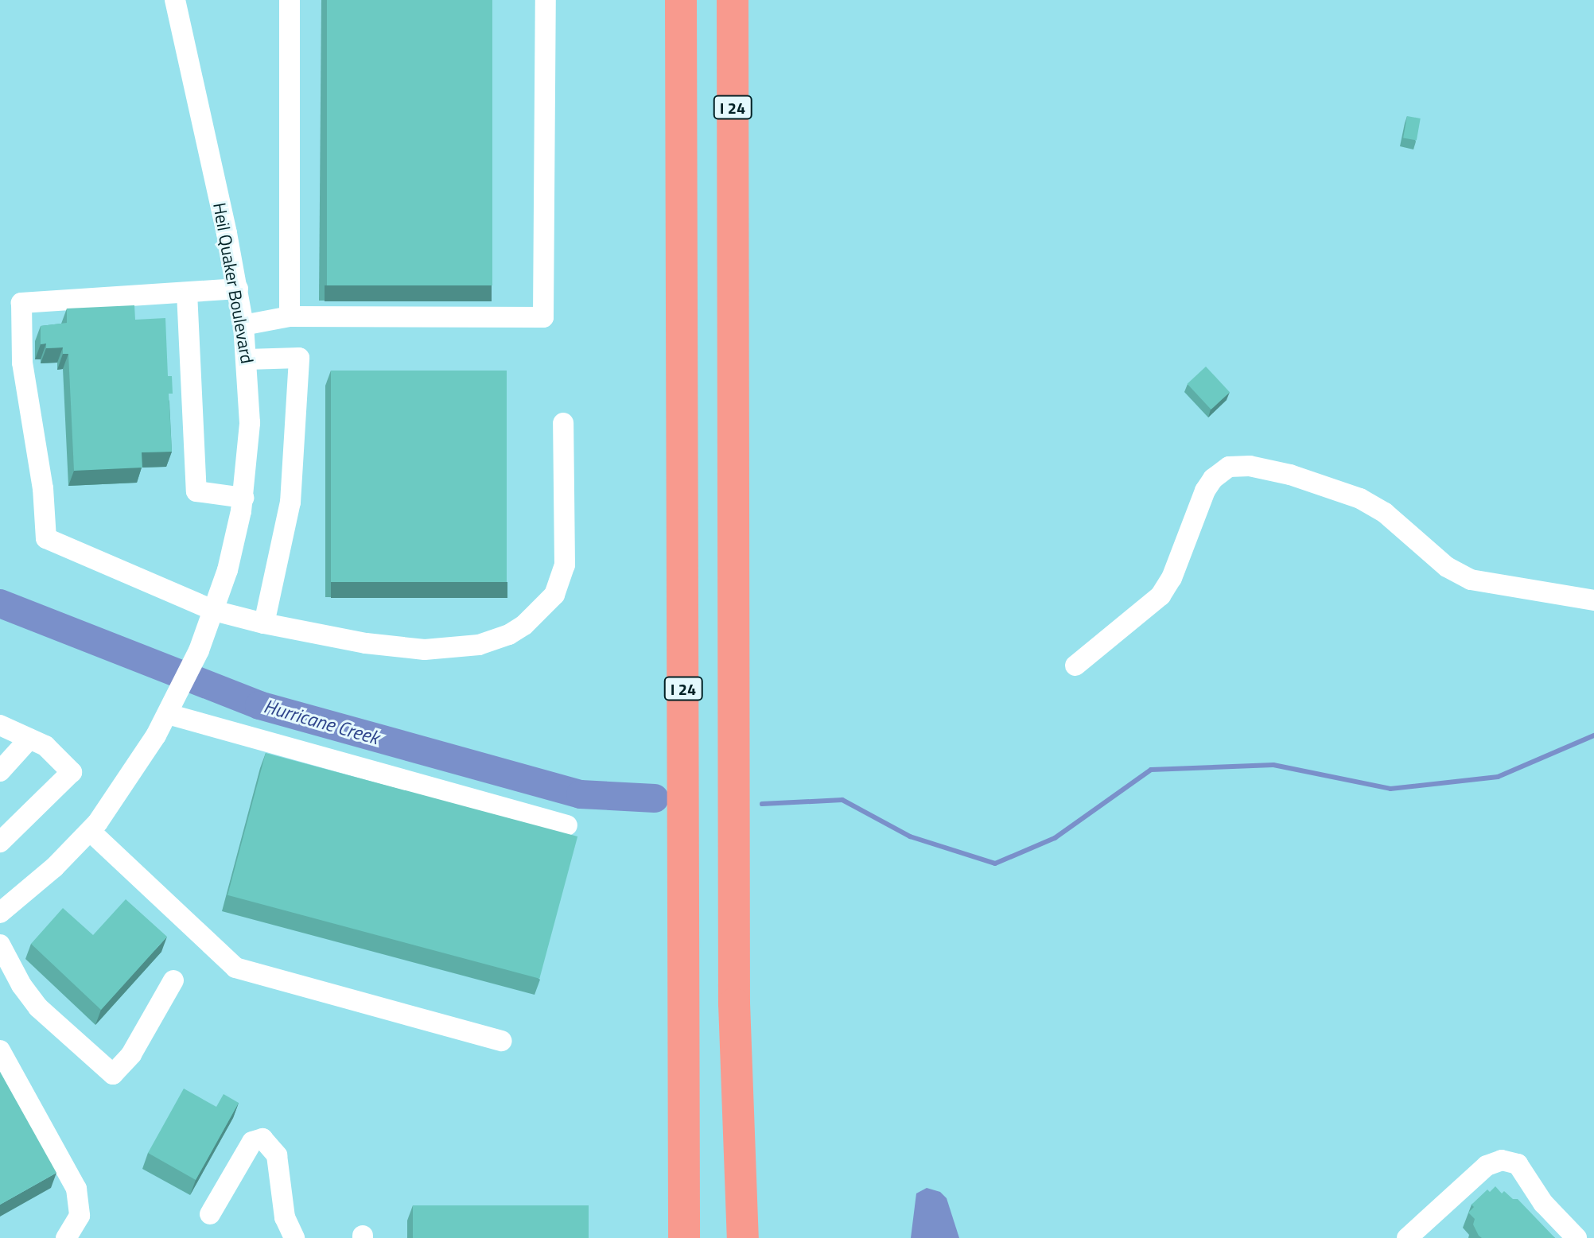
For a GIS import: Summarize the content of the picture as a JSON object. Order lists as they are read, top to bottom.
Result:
{
  "streets": {
    "highway": ["I 24"],
    "street": ["Heil Quaker Boulevard"]
  },
  "water": ["Hurricane Creek"]
}
